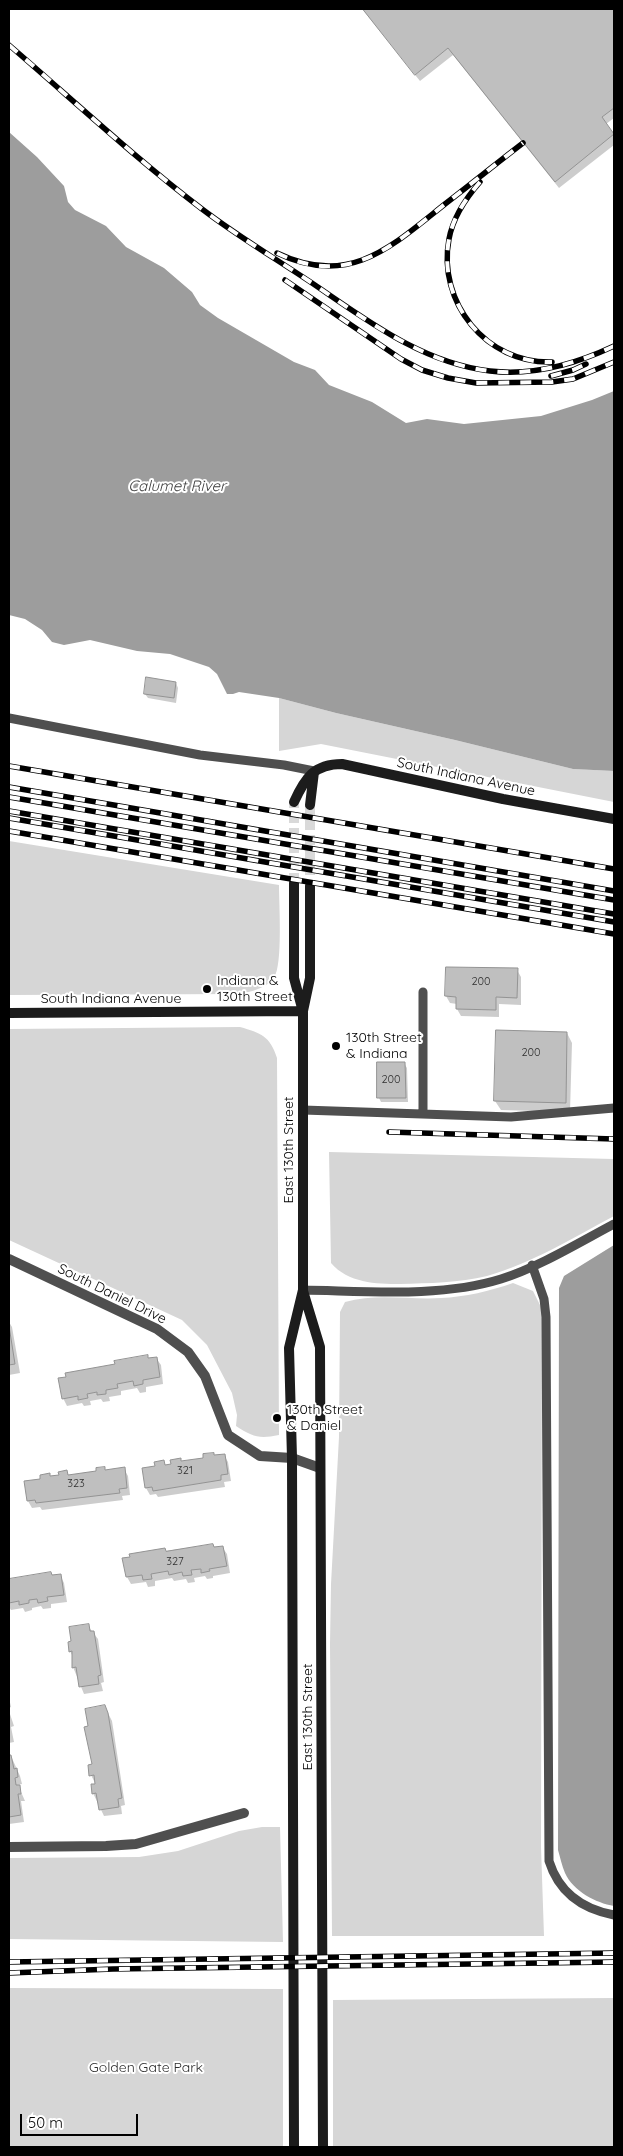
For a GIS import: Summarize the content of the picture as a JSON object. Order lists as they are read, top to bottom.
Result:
{
  "streets": {
    "main road": ["South Indiana Avenue", "East 130th Street"],
    "street": ["South Daniel Drive"]
  },
  "crossings": [
    ["South Indiana Avenue", "East 130th Street"],
    ["East 130th Street", "South Daniel Drive"]
  ],
  "water": ["Calumet River"],
  "parks": ["Golden Gate Park"],
  "places": ["Indiana & 130th Street", "130th Street & Indiana", "130th Street & Daniel"],
  "house_numbers": [
    "200",
    "200",
    "200",
    "321",
    "323",
    "327"
  ],
  "scale_bar": "50 m"
}
